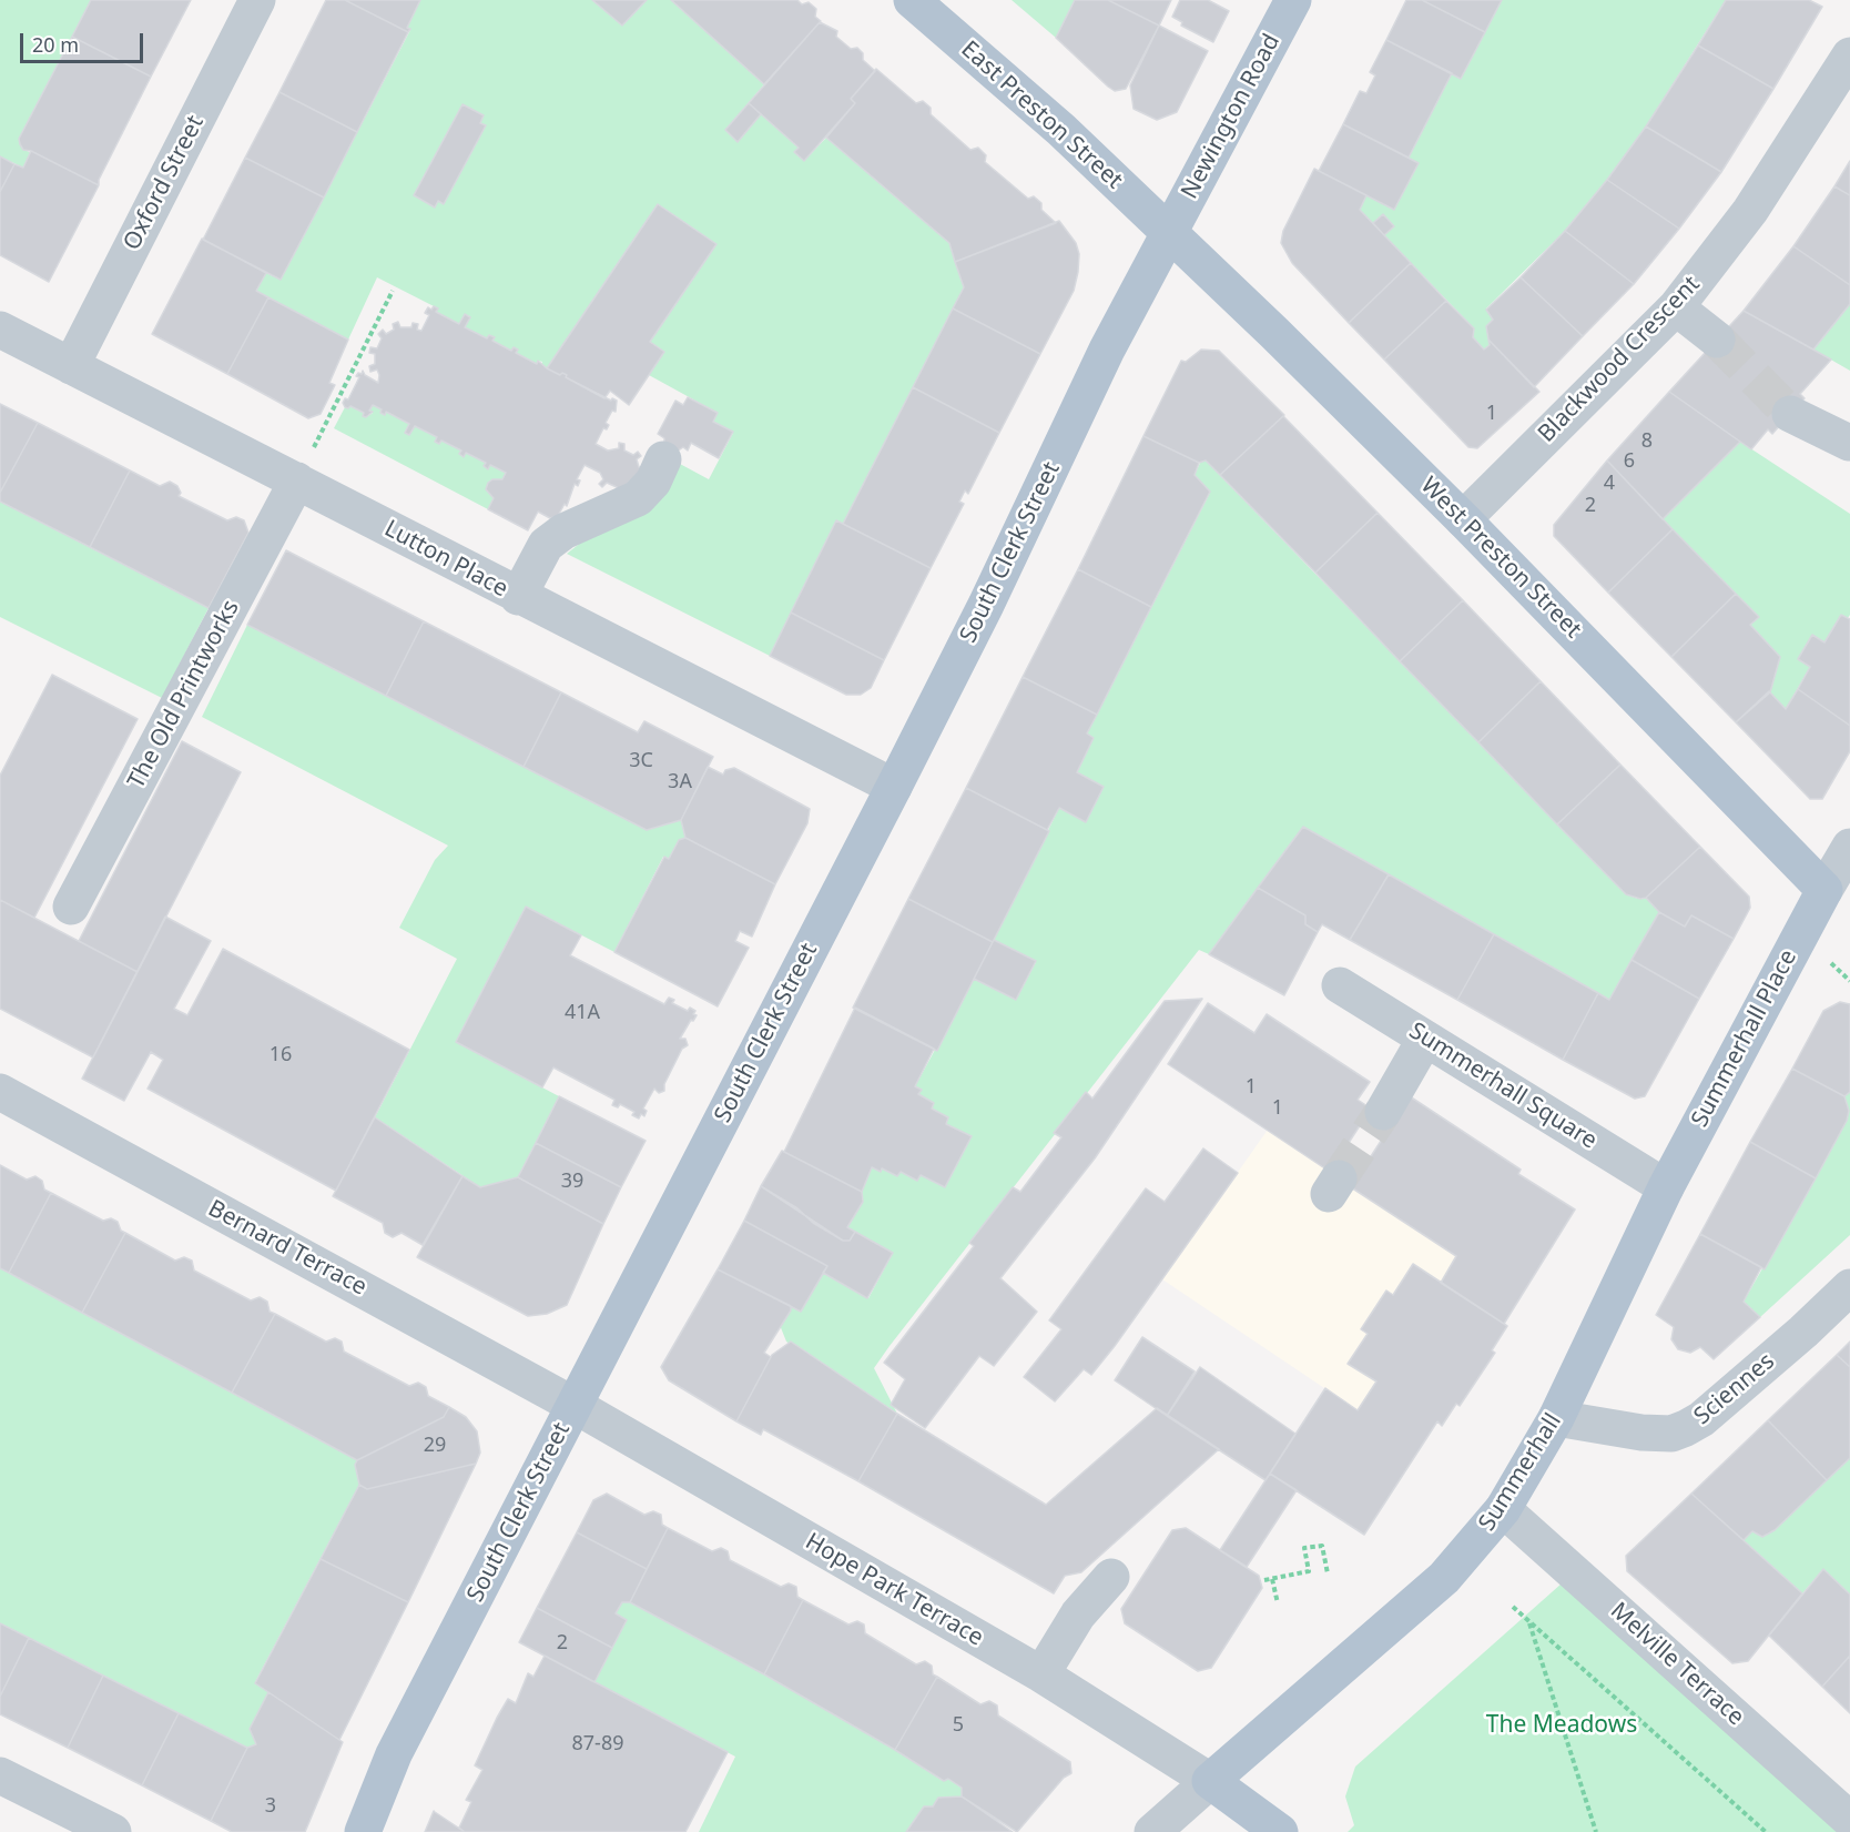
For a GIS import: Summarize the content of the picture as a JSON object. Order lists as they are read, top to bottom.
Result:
{
  "streets": {
    "main road": [
      "East Preston Street",
      "Newington Road",
      "South Clerk Street",
      "West Preston Street",
      "Summerhall Place",
      "Summerhall"
    ],
    "street": [
      "Oxford Street",
      "Blackwood Crescent",
      "Lutton Place",
      "The Old Printworks",
      "Summerhall Square",
      "Bernard Terrace",
      "Sciennes",
      "Hope Park Terrace",
      "Melville Terrace"
    ]
  },
  "crossings": [
    ["East Preston Street", "Newington Road"],
    ["East Preston Street", "South Clerk Street"],
    ["East Preston Street", "West Preston Street"],
    ["Newington Road", "South Clerk Street"],
    ["Newington Road", "West Preston Street"],
    ["Oxford Street", "Lutton Place"],
    ["Blackwood Crescent", "West Preston Street"],
    ["South Clerk Street", "West Preston Street"],
    ["South Clerk Street", "Lutton Place"],
    ["South Clerk Street", "Bernard Terrace"],
    ["South Clerk Street", "Hope Park Terrace"],
    ["West Preston Street", "Summerhall Place"],
    ["Lutton Place", "The Old Printworks"],
    ["Summerhall Place", "Summerhall Square"],
    ["Summerhall Place", "Summerhall"],
    ["Summerhall Square", "Summerhall"],
    ["Bernard Terrace", "Hope Park Terrace"],
    ["Sciennes", "Summerhall"],
    ["Summerhall", "Hope Park Terrace"],
    ["Summerhall", "Melville Terrace"]
  ],
  "parks": ["The Meadows"],
  "house_numbers": [
    "1",
    "8",
    "6",
    "4",
    "2",
    "3C",
    "3A",
    "41A",
    "16",
    "1",
    "1",
    "39",
    "29",
    "2",
    "5",
    "87-89",
    "3"
  ],
  "scale_bar": "20 m"
}
